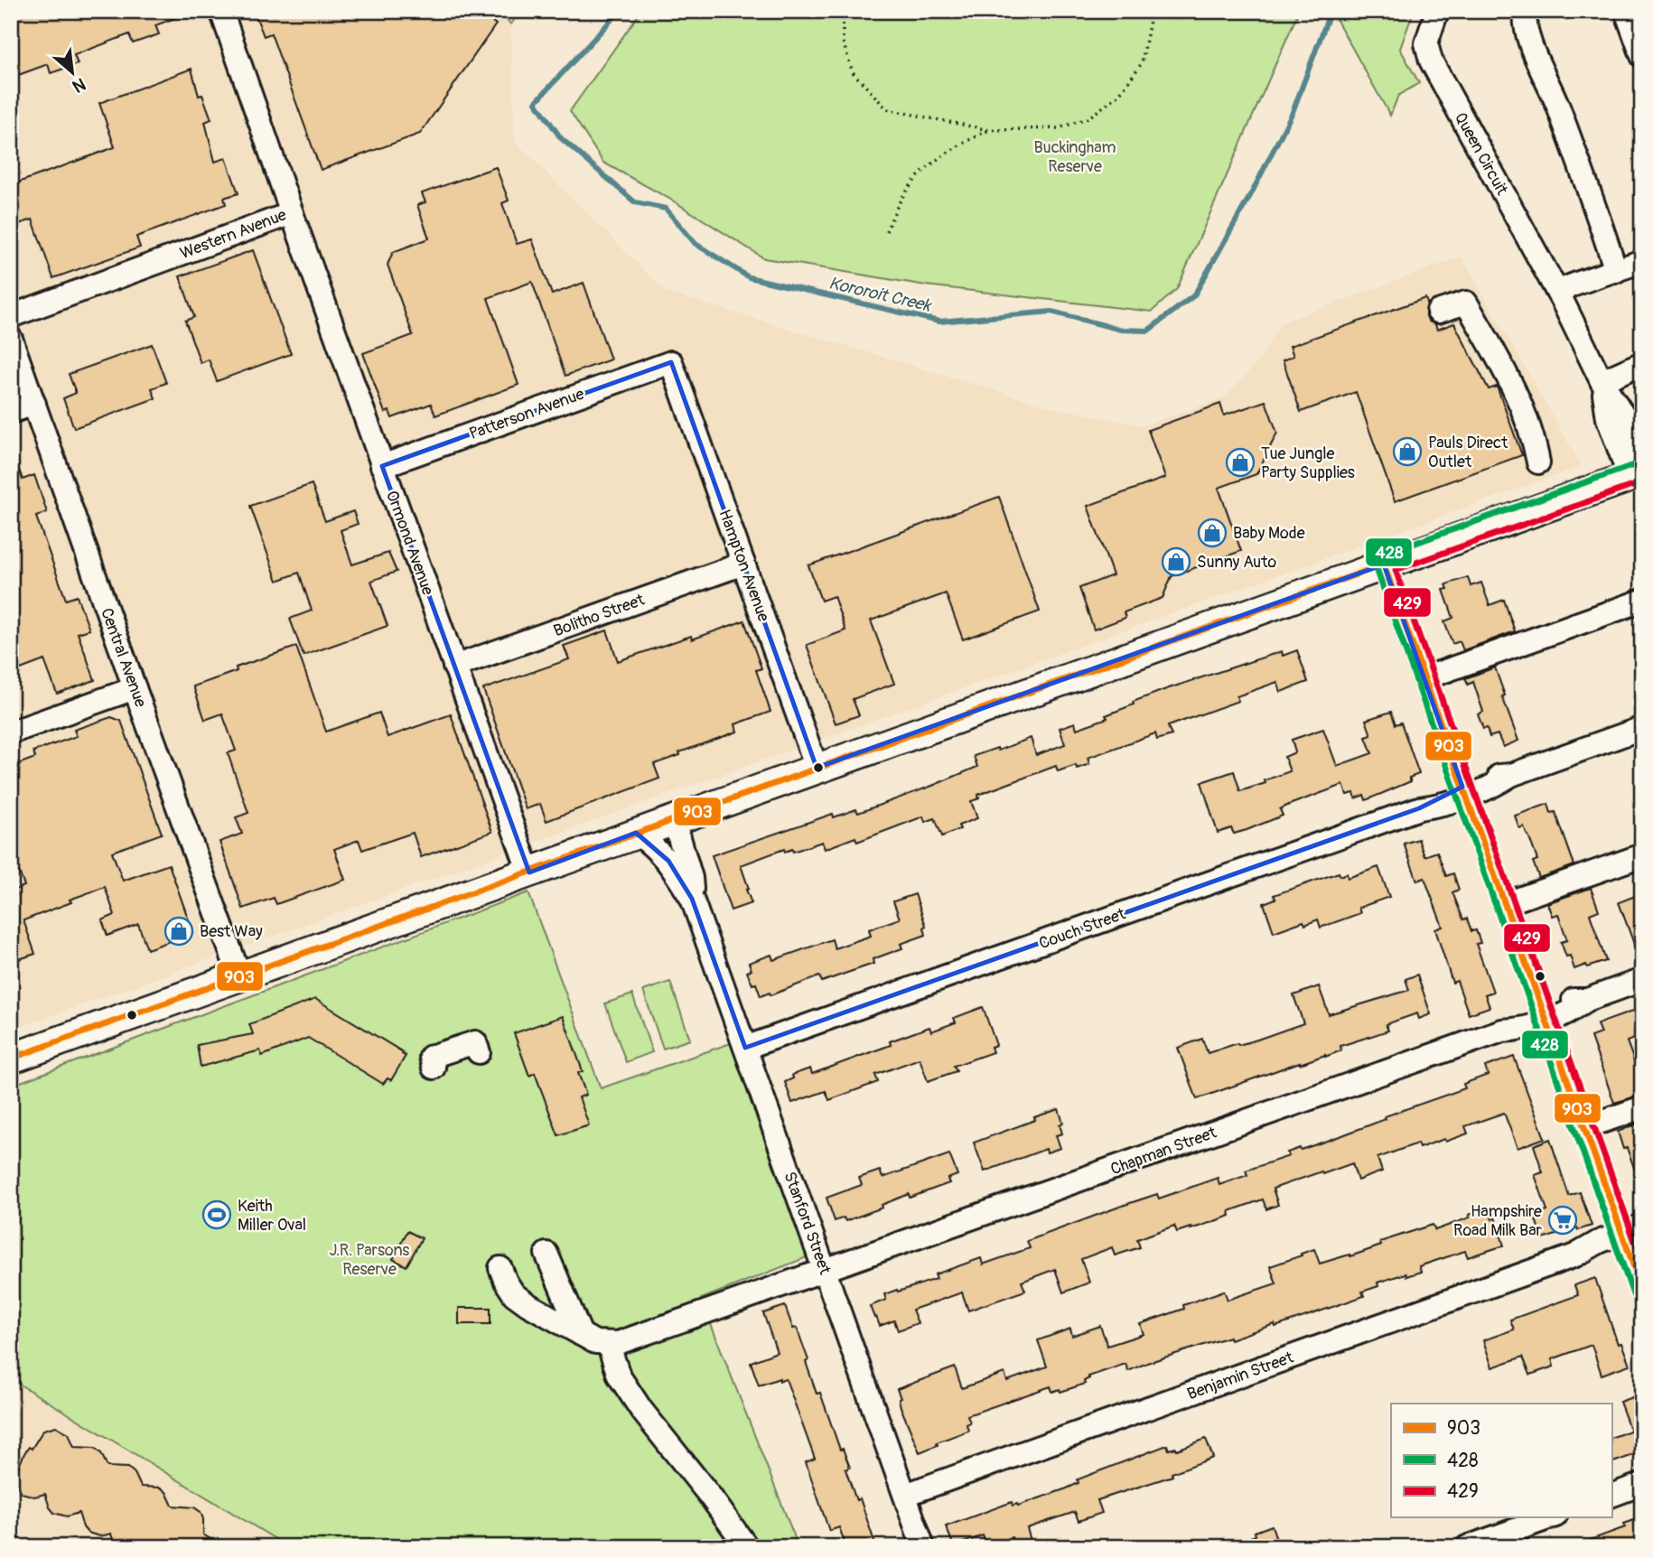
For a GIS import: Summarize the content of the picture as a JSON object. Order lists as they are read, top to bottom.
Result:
{
  "streets": {
    "street": [
      "Queen Circuit",
      "Western Avenue",
      "Patterson Avenue",
      "Ormond Avenue",
      "Hampton Avenue",
      "Bolitho Street",
      "Central Avenue",
      "Couch Street",
      "Chapman Street",
      "Stanford Street",
      "Benjamin Street"
    ]
  },
  "crossings": [
    ["Western Avenue", "Ormond Avenue"],
    ["Patterson Avenue", "Ormond Avenue"],
    ["Patterson Avenue", "Hampton Avenue"],
    ["Ormond Avenue", "Bolitho Street"],
    ["Hampton Avenue", "Bolitho Street"],
    ["Couch Street", "Stanford Street"],
    ["Chapman Street", "Stanford Street"],
    ["Stanford Street", "Benjamin Street"]
  ],
  "water": ["Kororoit Creek"],
  "parks": ["Buckingham Reserve", "J.R. Parsons Reserve"],
  "places": {
    "shop": [
      "Pauls Direct Outlet",
      "Tue Jungle Party Supplies",
      "Baby Mode",
      "Sunny Auto",
      "Best Way"
    ],
    "sports": ["Keith Miller Oval"],
    "supermarket": ["Hampshire Road Milk Bar"]
  },
  "lines": ["transit line 428", "transit line 429", "transit line 903"],
  "legend": ["903", "428", "429"],
  "north": "bottom right"
}
